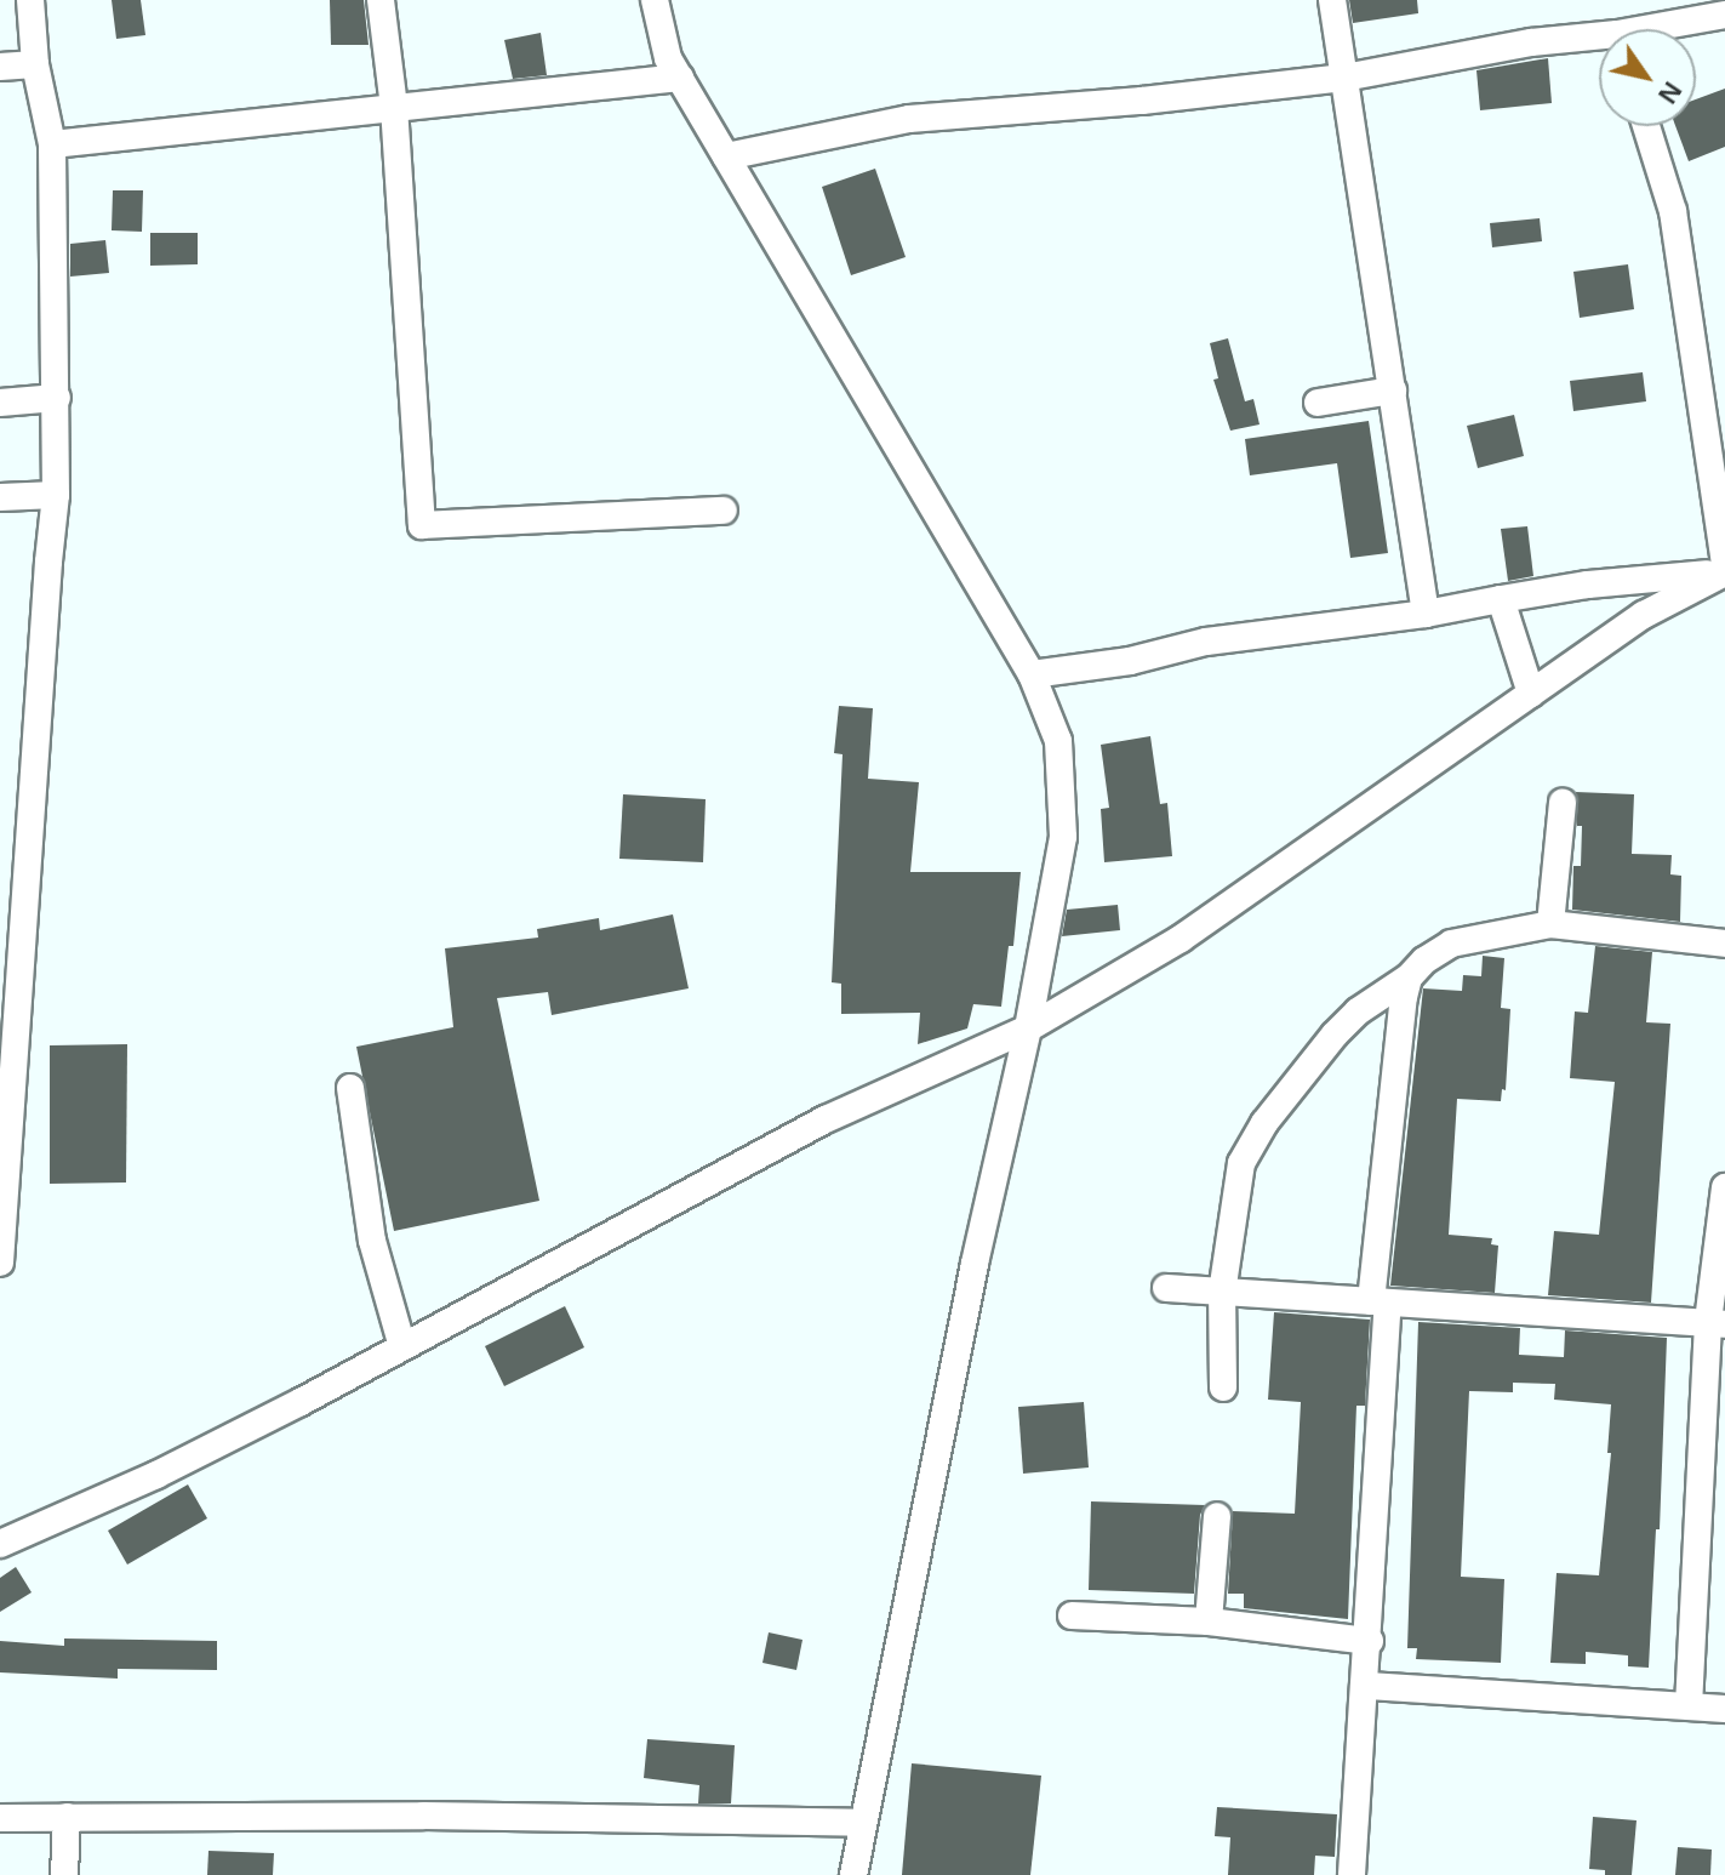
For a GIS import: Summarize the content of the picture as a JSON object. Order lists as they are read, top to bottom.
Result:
{
  "north": "bottom right"
}
